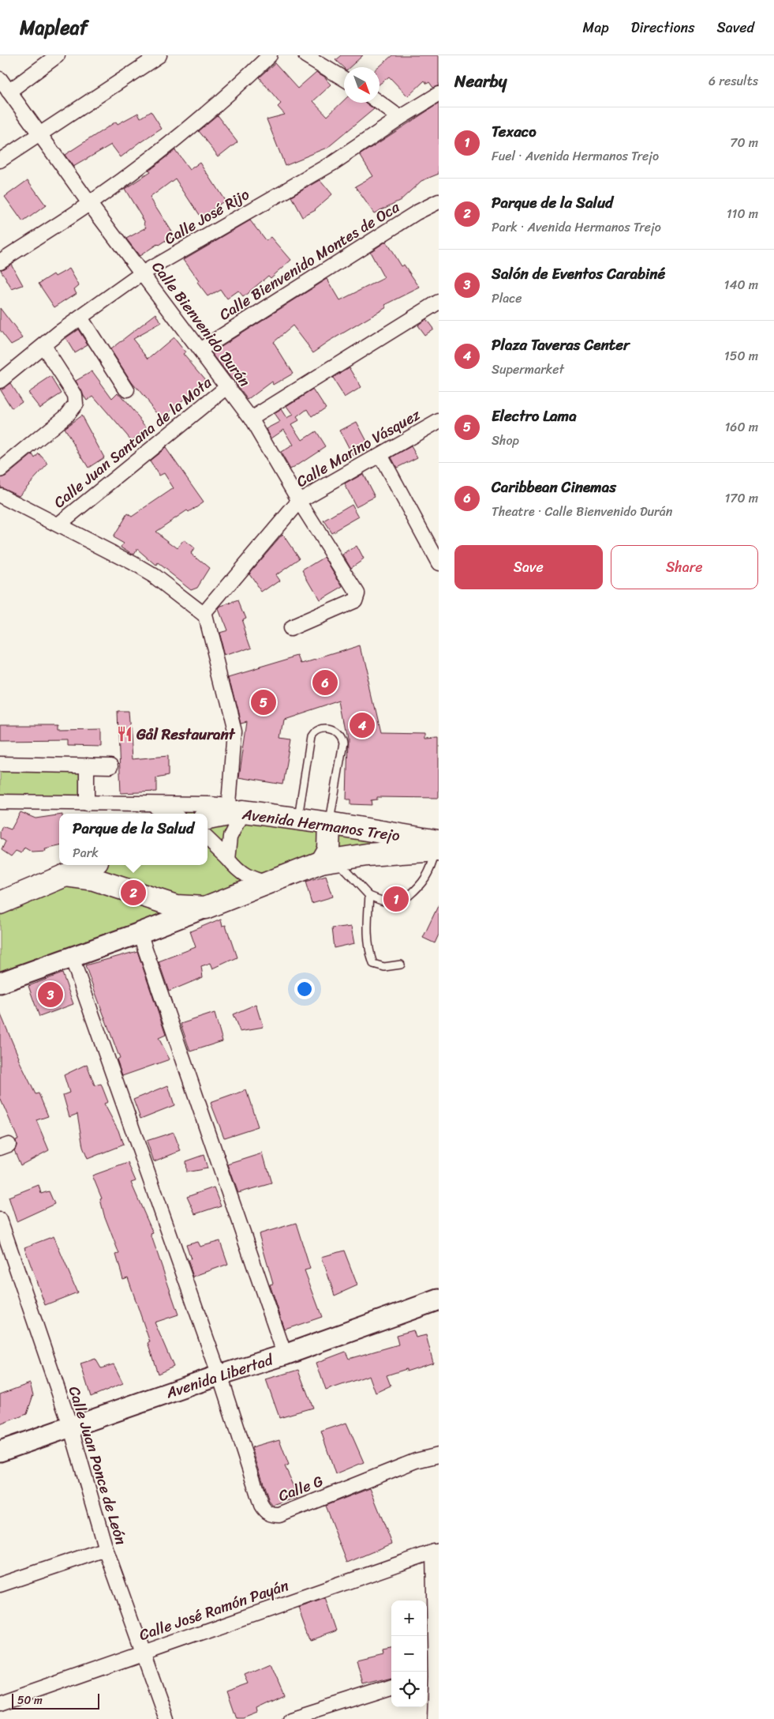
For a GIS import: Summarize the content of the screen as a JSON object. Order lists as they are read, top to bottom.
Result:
{
  "streets": {
    "main road": ["Avenida Hermanos Trejo"],
    "street": [
      "Calle José Rijo",
      "Calle Bienvenido Montes de Oca",
      "Calle Bienvenido Durán",
      "Calle Juan Santana de la Mota",
      "Calle Marino Vásquez",
      "Avenida Libertad",
      "Calle Juan Ponce de León",
      "Calle G",
      "Calle José Ramón Payán"
    ]
  },
  "crossings": [
    ["Calle José Rijo", "Calle Bienvenido Durán"],
    ["Calle Bienvenido Montes de Oca", "Calle Bienvenido Durán"],
    ["Calle Bienvenido Durán", "Calle Juan Santana de la Mota"],
    ["Calle Bienvenido Durán", "Calle Marino Vásquez"],
    ["Avenida Libertad", "Calle Juan Ponce de León"],
    ["Avenida Libertad", "Calle G"],
    ["Calle Juan Ponce de León", "Calle José Ramón Payán"]
  ],
  "places": {
    "restaurant": ["Gål Restaurant"]
  },
  "scale_bar": "50 m",
  "north": "bottom right",
  "page": {
    "header": "Mapleaf",
    "nav": ["Map", "Directions", "Saved"],
    "heading": ["Nearby", "6 results"],
    "list": [
      {
        "mark": "1",
        "name": "Texaco",
        "note": "Fuel · Avenida Hermanos Trejo",
        "value": "70 m"
      },
      {
        "mark": "2",
        "name": "Parque de la Salud",
        "note": "Park · Avenida Hermanos Trejo",
        "value": "110 m"
      },
      {
        "mark": "3",
        "name": "Salón de Eventos Carabiné",
        "note": "Place",
        "value": "140 m"
      },
      {
        "mark": "4",
        "name": "Plaza Taveras Center",
        "note": "Supermarket",
        "value": "150 m"
      },
      {
        "mark": "5",
        "name": "Electro Lama",
        "note": "Shop",
        "value": "160 m"
      },
      {
        "mark": "6",
        "name": "Caribbean Cinemas",
        "note": "Theatre · Calle Bienvenido Durán",
        "value": "170 m"
      }
    ],
    "buttons": ["Save", "Share"],
    "pins": [
      "6",
      "5",
      "4",
      "2",
      "1",
      "3"
    ],
    "popup": ["Parque de la Salud", "Park"],
    "map_buttons": ["+", "−"],
    "scale": "50 m"
  }
}
